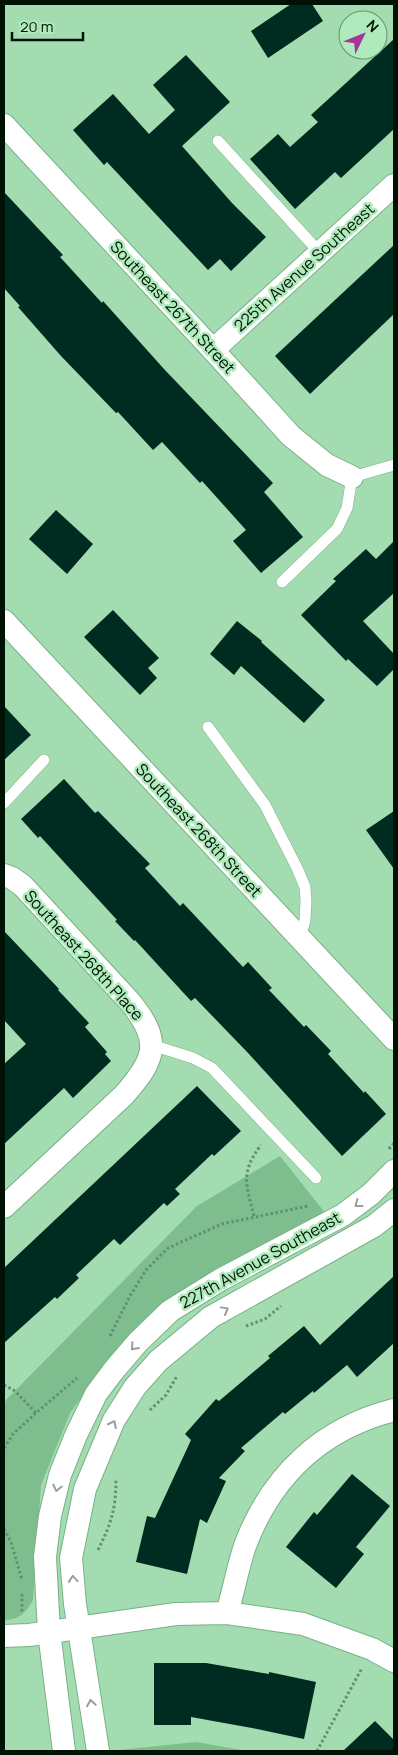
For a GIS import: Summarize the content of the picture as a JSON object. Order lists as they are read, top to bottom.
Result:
{
  "streets": {
    "street": [
      "225th Avenue Southeast",
      "Southeast 267th Street",
      "Southeast 268th Street",
      "Southeast 268th Place",
      "227th Avenue Southeast"
    ]
  },
  "crossings": [
    ["225th Avenue Southeast", "Southeast 267th Street"]
  ],
  "scale_bar": "20 m",
  "north": "top right"
}
